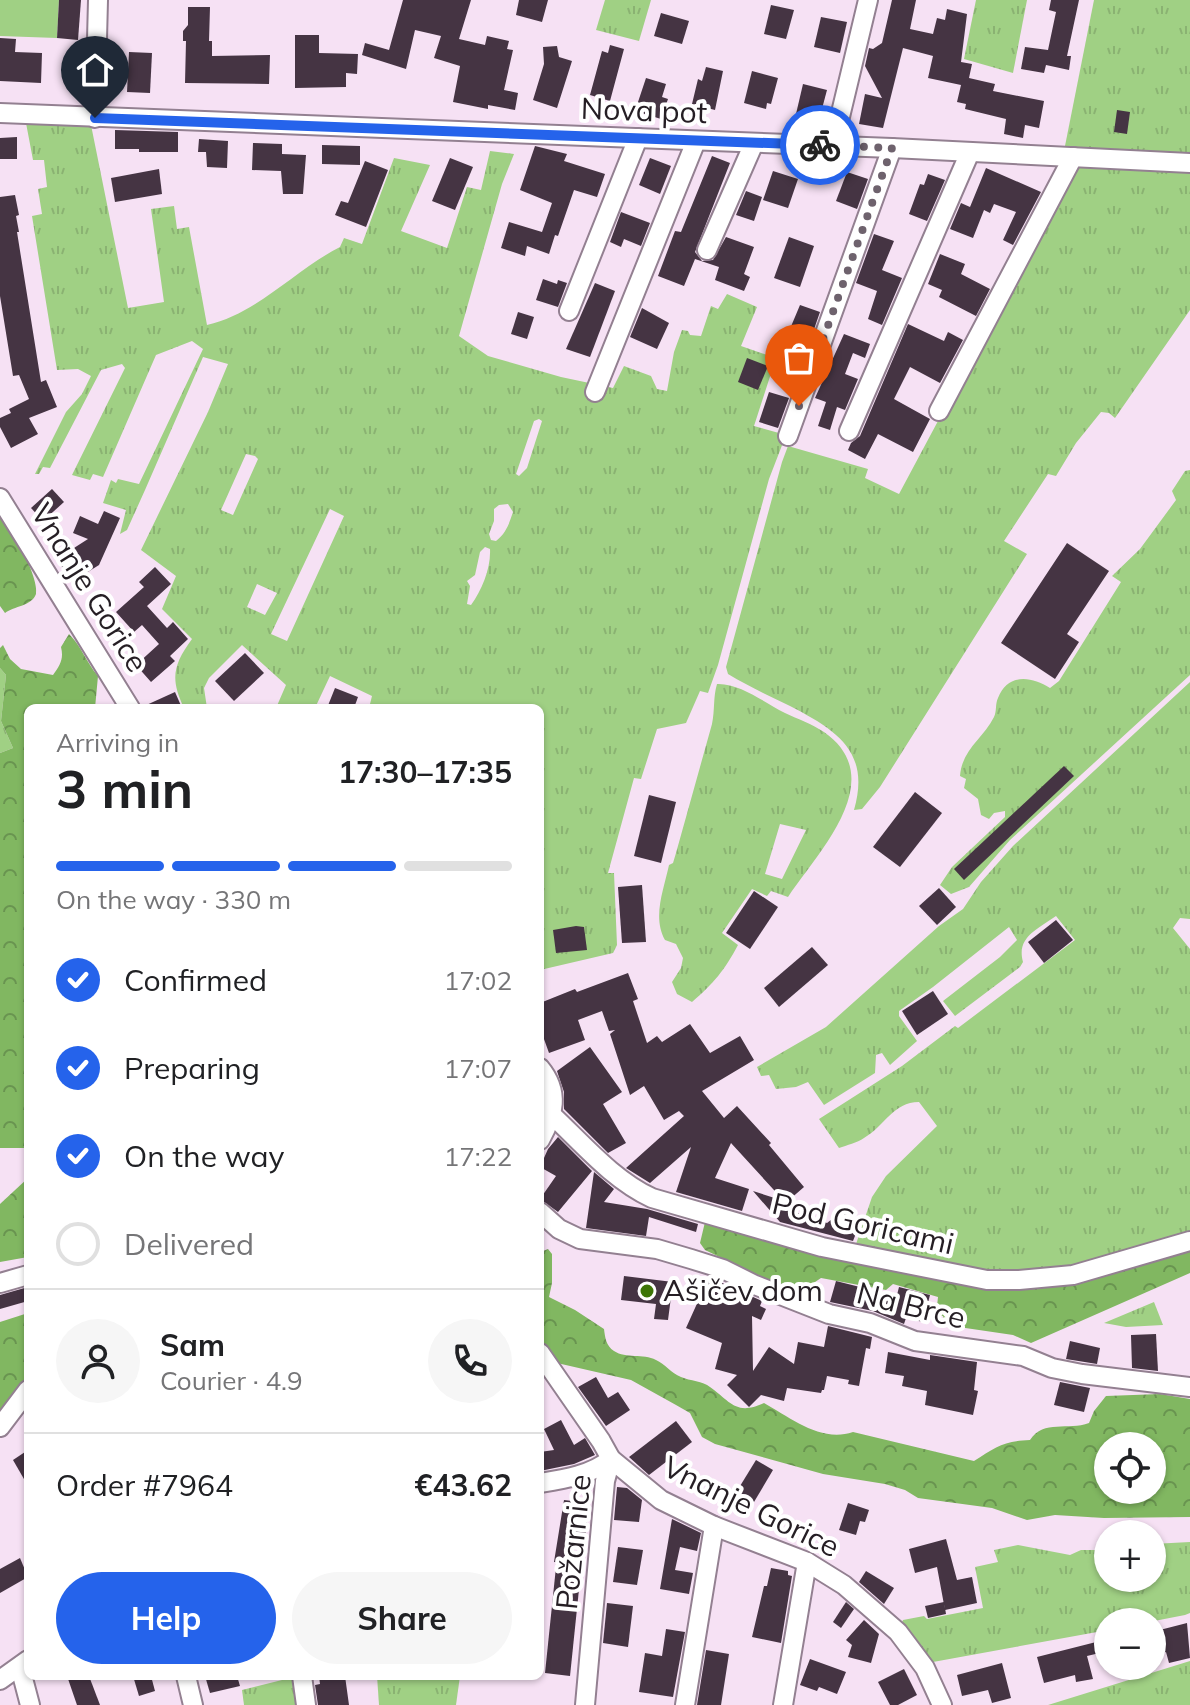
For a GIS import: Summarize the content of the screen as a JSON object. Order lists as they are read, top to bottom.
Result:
{
  "streets": {
    "street": [
      "Nova pot",
      "Vnanje Gorice",
      "Pod Goricami",
      "Na Brce",
      "Požarnice"
    ]
  },
  "crossings": [
    ["Vnanje Gorice", "Požarnice"]
  ],
  "places": ["Ašičev dom"],
  "page": {
    "heading": ["3 min", "Arriving in", "17:30–17:35"],
    "panel": [
      "Sam",
      "Courier · 4.9",
      "Order #7964",
      "€43.62"
    ],
    "bar": "On the way · 330 m",
    "list": [
      ["Confirmed", "17:02"],
      ["Preparing", "17:07"],
      ["On the way", "17:22"],
      "Delivered"
    ],
    "map_buttons": ["+", "−"],
    "buttons": ["Help", "Share"]
  }
}
